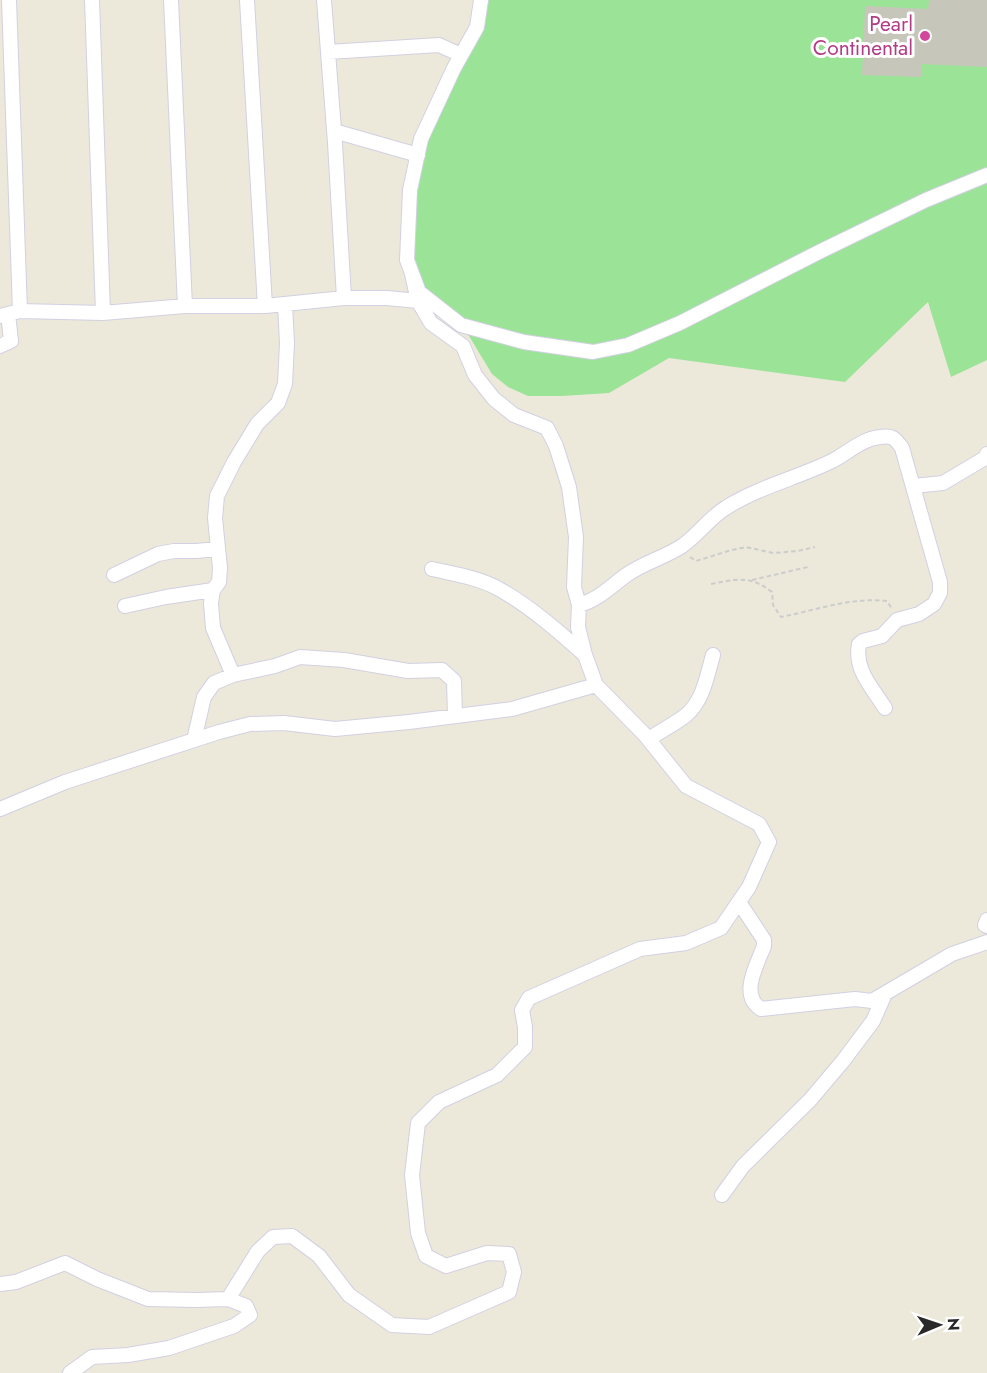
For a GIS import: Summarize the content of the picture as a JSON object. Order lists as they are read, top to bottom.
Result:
{
  "places": ["Pearl Continental"],
  "north": "right"
}
